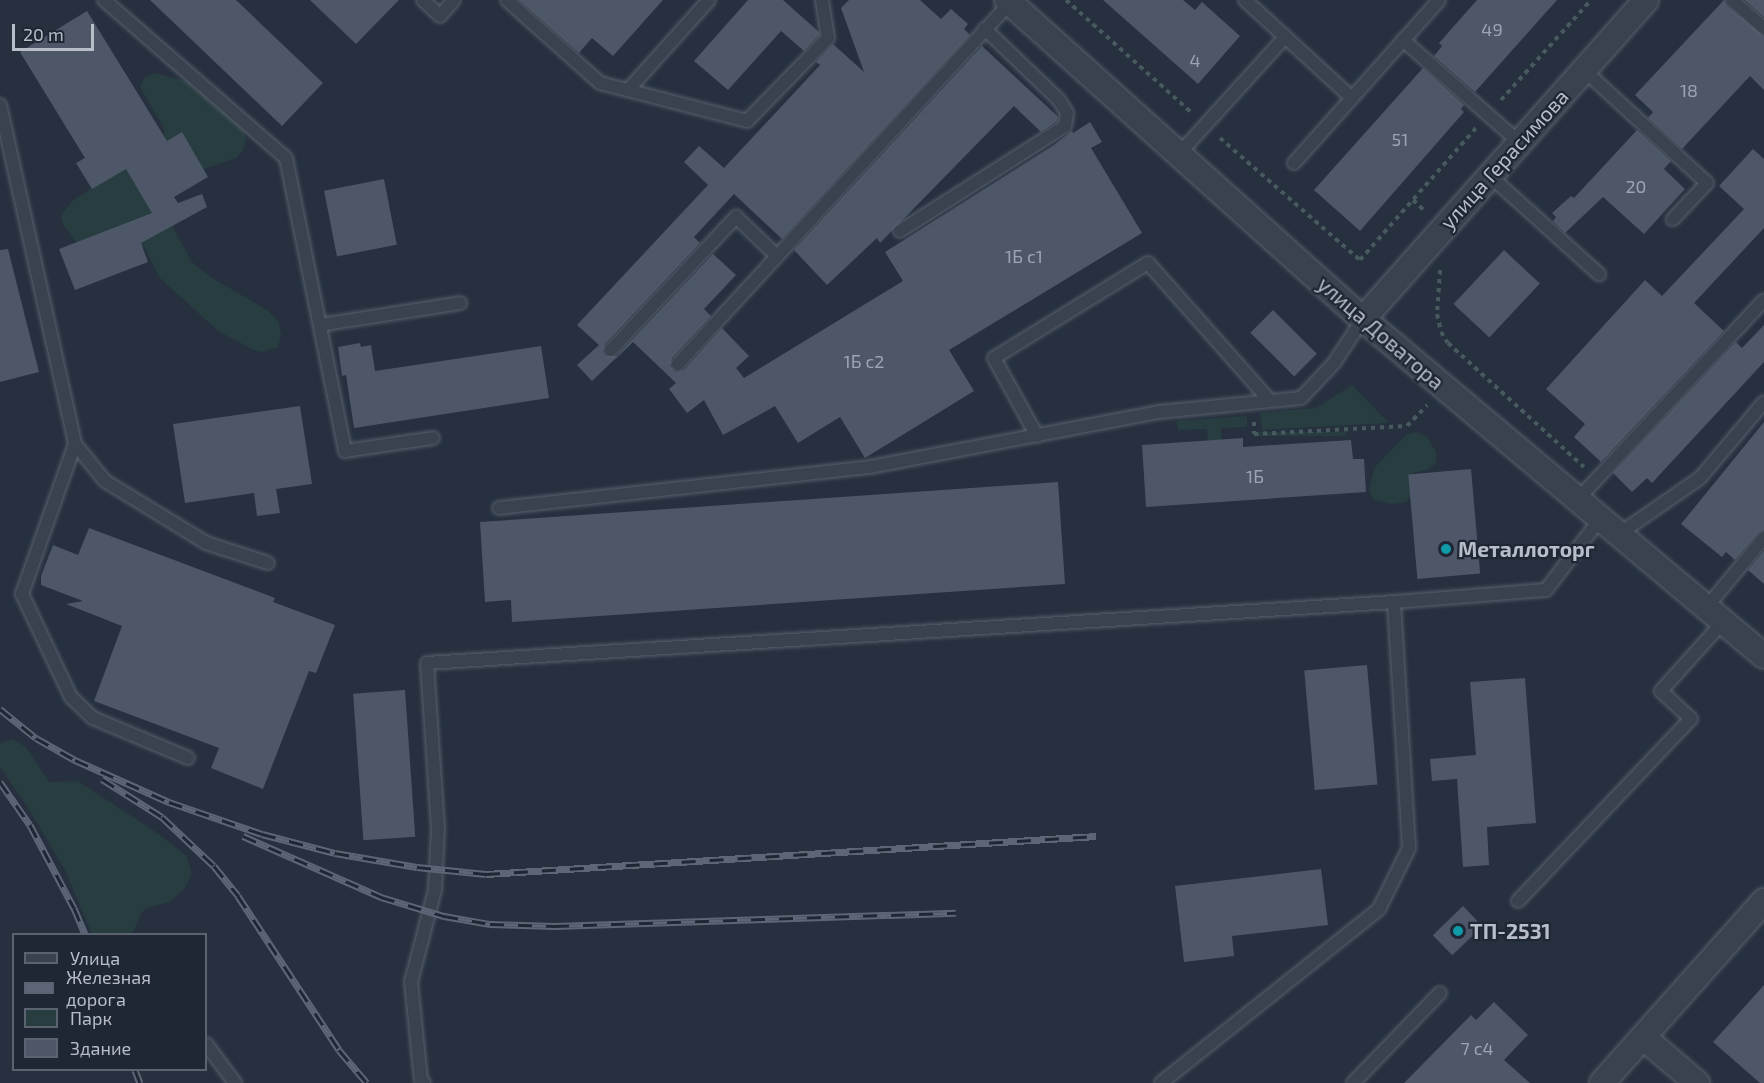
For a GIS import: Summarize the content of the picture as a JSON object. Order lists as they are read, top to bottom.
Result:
{
  "streets": {
    "street": ["улица Герасимова", "улица Доватора"]
  },
  "crossings": [
    ["улица Герасимова", "улица Доватора"]
  ],
  "places": ["Металлоторг", "ТП-2531"],
  "house_numbers": [
    "49",
    "4",
    "18",
    "51",
    "20",
    "1Б с1",
    "1Б с2",
    "1Б",
    "7 с4"
  ],
  "legend": [
    "Улица",
    "Железная дорога",
    "Парк",
    "Здание"
  ],
  "scale_bar": "20 m"
}
